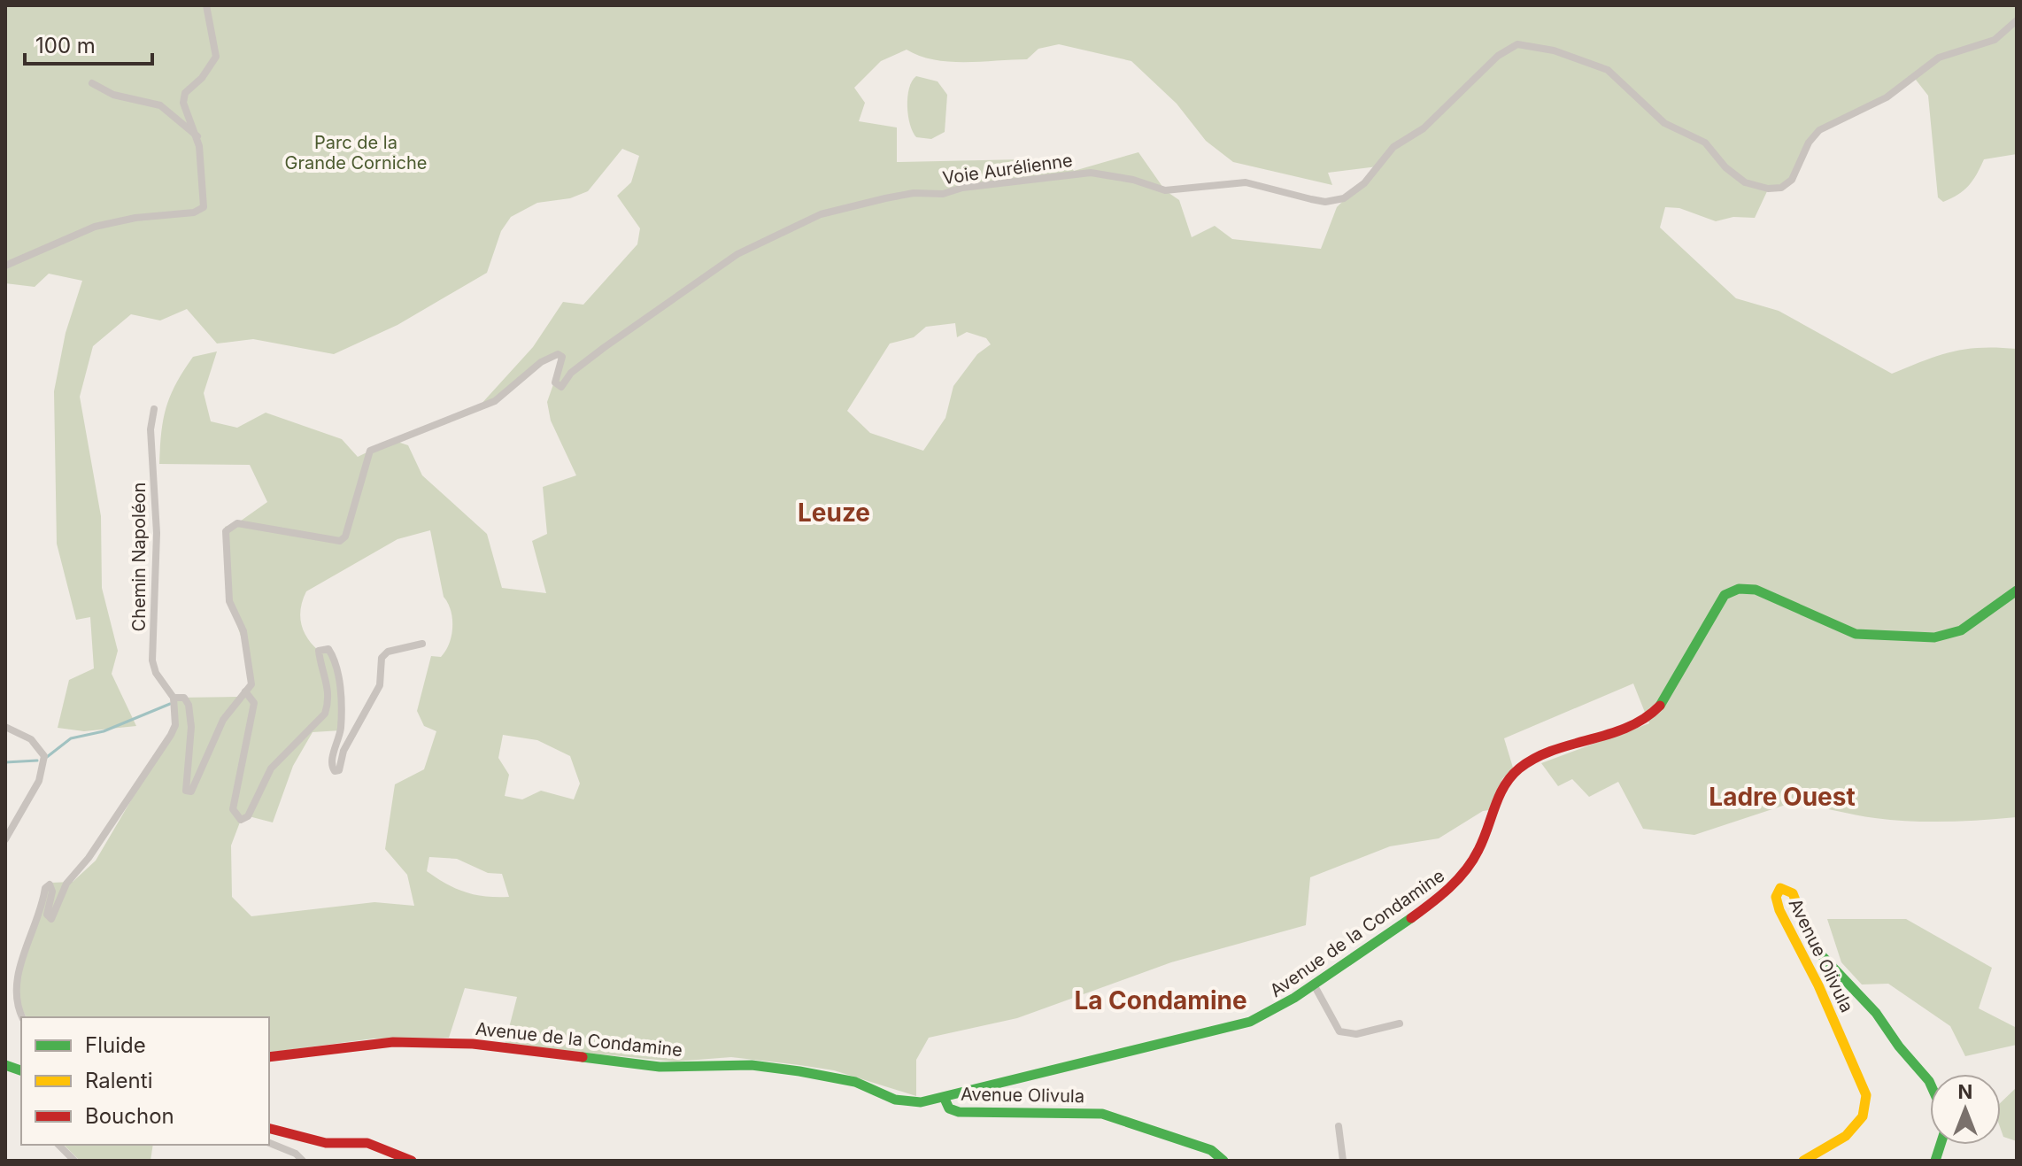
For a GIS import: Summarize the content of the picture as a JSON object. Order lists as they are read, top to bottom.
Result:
{
  "streets": {
    "main road": ["Avenue de la Condamine", "Avenue Olivula"],
    "street": ["Voie Aurélienne", "Chemin Napoléon"]
  },
  "crossings": [
    ["Voie Aurélienne", "Chemin Napoléon"],
    ["Avenue de la Condamine", "Avenue Olivula"]
  ],
  "districts": ["Leuze", "Ladre Ouest", "La Condamine"],
  "parks": ["Parc de la Grande Corniche"],
  "legend": ["Fluide", "Ralenti", "Bouchon"],
  "scale_bar": "100 m",
  "north": "top"
}
